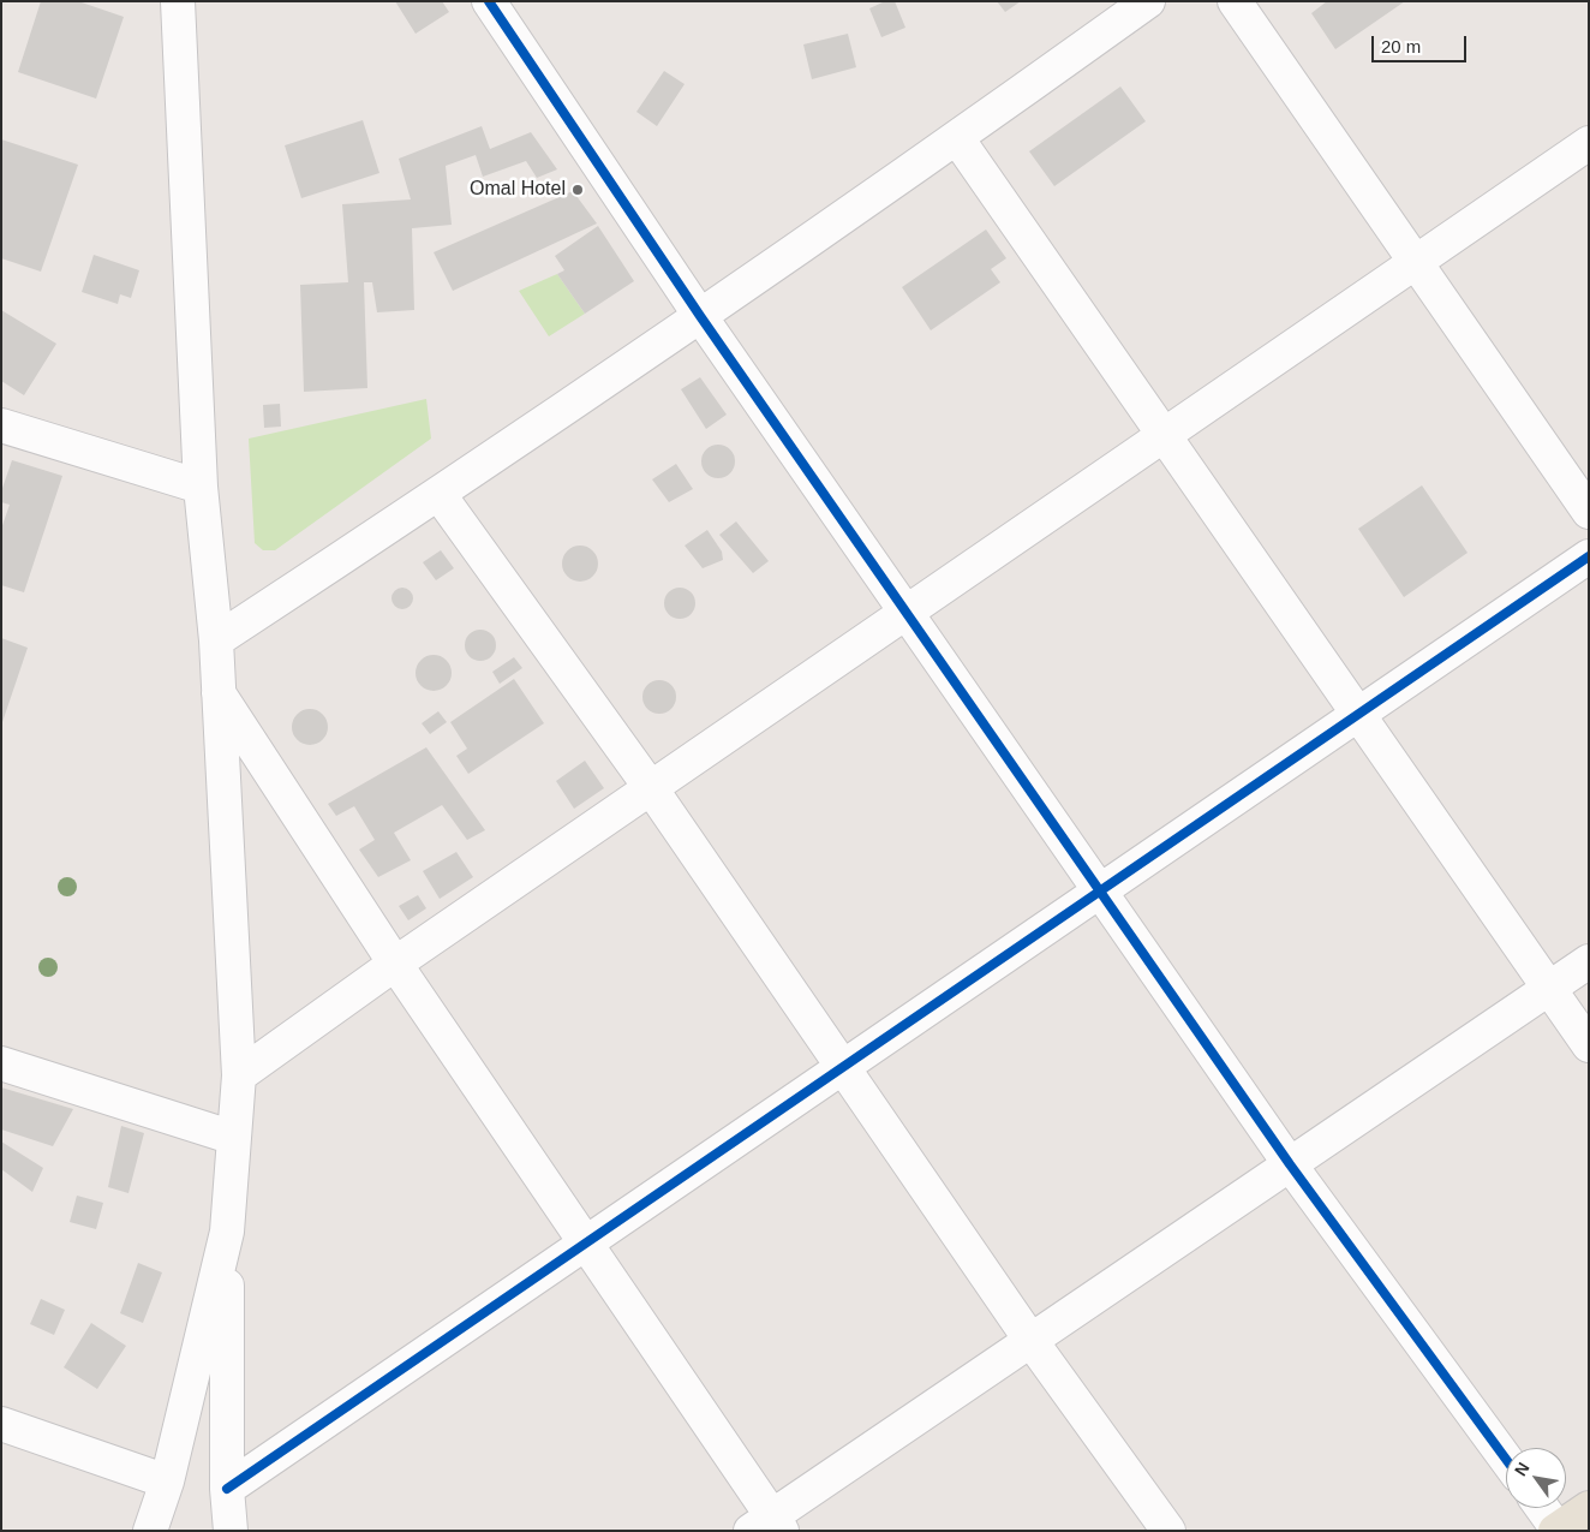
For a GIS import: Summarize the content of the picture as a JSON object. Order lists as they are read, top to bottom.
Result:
{
  "places": ["Omal Hotel"],
  "scale_bar": "20 m",
  "north": "top left"
}
